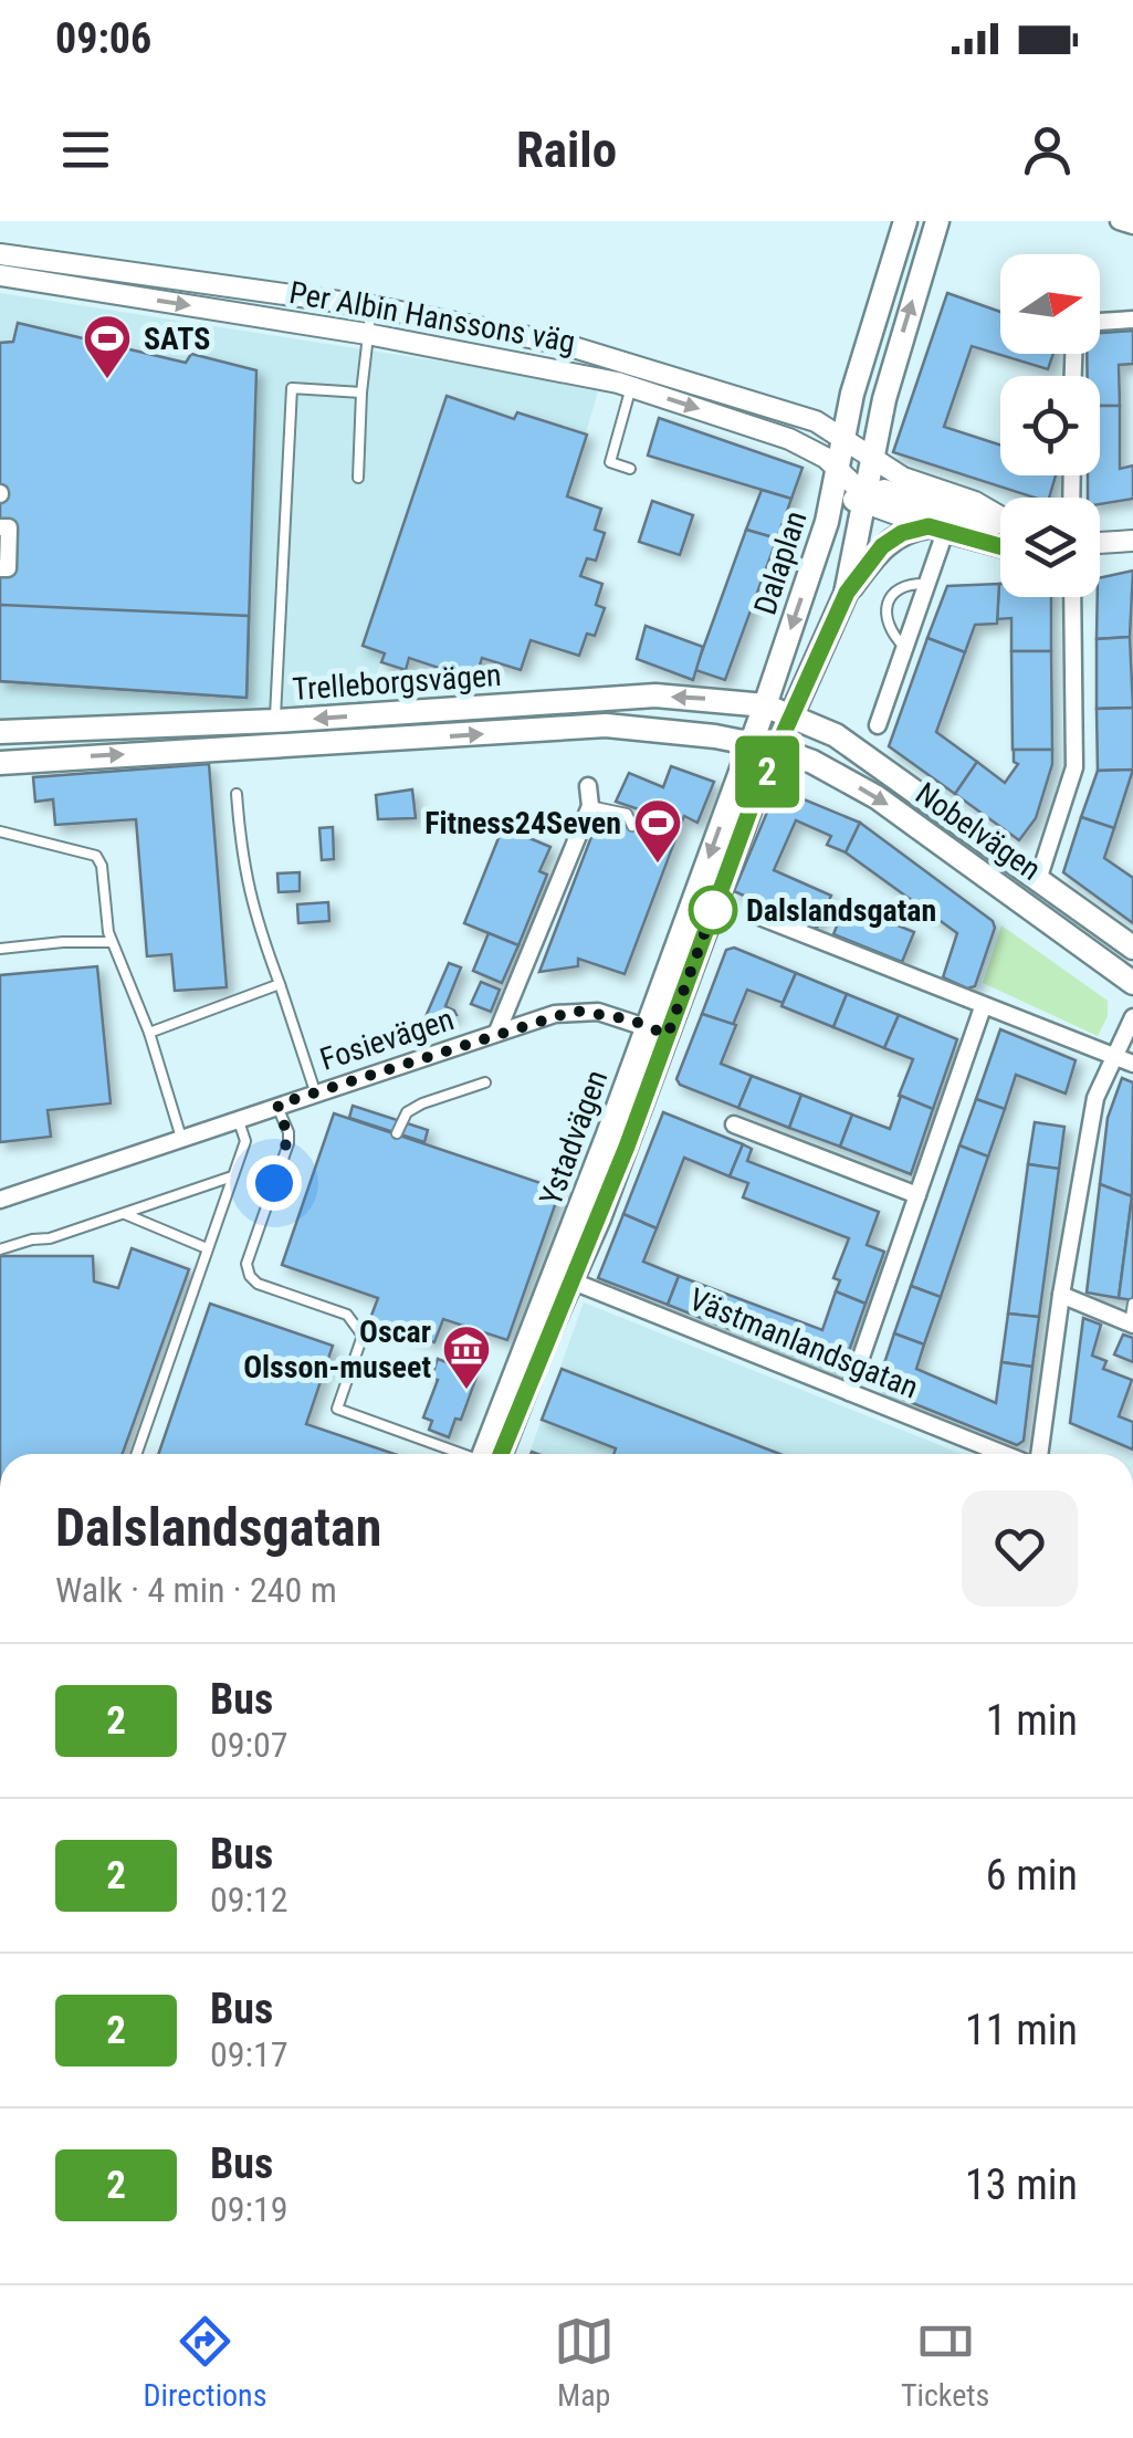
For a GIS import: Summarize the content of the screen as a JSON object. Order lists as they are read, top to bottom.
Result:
{
  "streets": {
    "main road": [
      "Dalaplan",
      "Trelleborgsvägen",
      "Nobelvägen",
      "Ystadvägen"
    ],
    "street": ["Per Albin Hanssons väg", "Fosievägen", "Västmanlandsgatan"]
  },
  "crossings": [
    ["Per Albin Hanssons väg", "Dalaplan"],
    ["Dalaplan", "Trelleborgsvägen"],
    ["Dalaplan", "Nobelvägen"],
    ["Dalaplan", "Ystadvägen"],
    ["Trelleborgsvägen", "Nobelvägen"],
    ["Trelleborgsvägen", "Ystadvägen"],
    ["Nobelvägen", "Ystadvägen"],
    ["Fosievägen", "Ystadvägen"],
    ["Ystadvägen", "Västmanlandsgatan"]
  ],
  "places": {
    "sports": ["SATS", "Fitness24Seven"],
    "other": ["Dalslandsgatan"],
    "museum": ["Oscar Olsson-museet"]
  },
  "lines": ["bus line 2"],
  "north": "right",
  "page": {
    "status": "09:06",
    "header": "Railo",
    "on_map": "2",
    "heading": ["Dalslandsgatan", "Walk · 4 min · 240 m"],
    "list": [
      {
        "mark": "2",
        "name": "Bus",
        "note": "09:07",
        "value": "1 min"
      },
      {
        "mark": "2",
        "name": "Bus",
        "note": "09:12",
        "value": "6 min"
      },
      {
        "mark": "2",
        "name": "Bus",
        "note": "09:17",
        "value": "11 min"
      },
      {
        "mark": "2",
        "name": "Bus",
        "note": "09:19",
        "value": "13 min"
      }
    ],
    "tabs": ["Directions", "Map", "Tickets"]
  }
}
